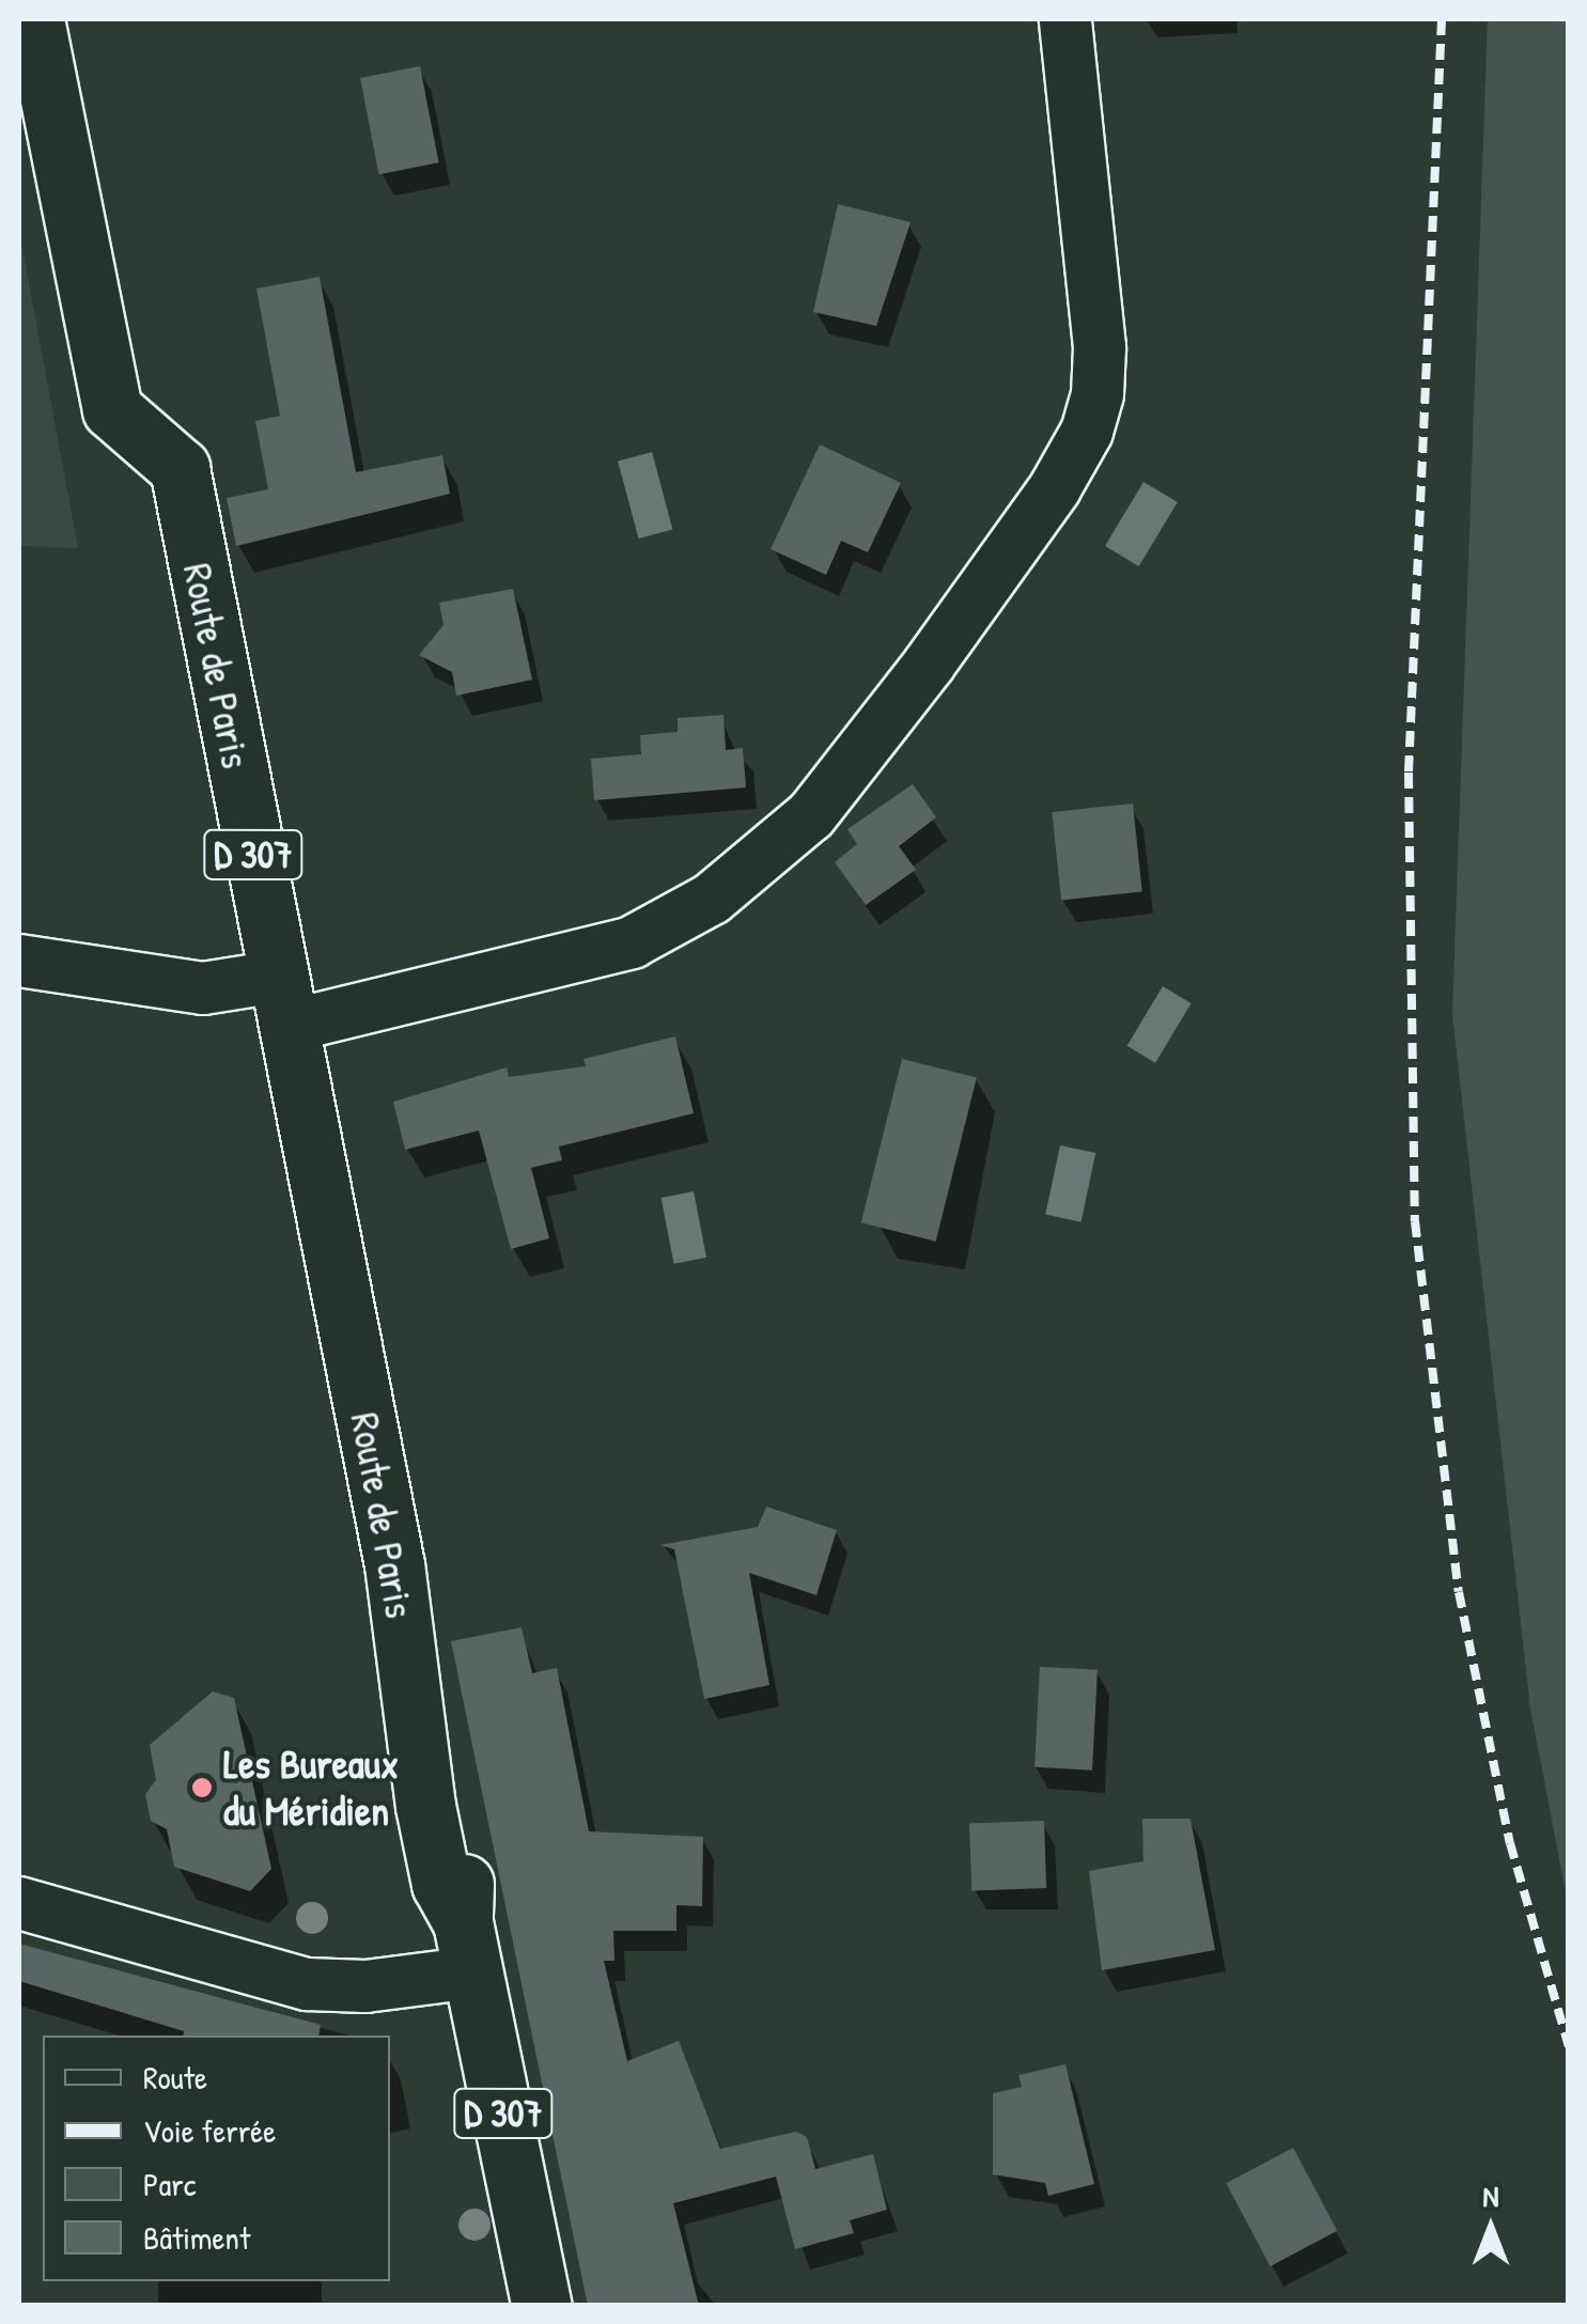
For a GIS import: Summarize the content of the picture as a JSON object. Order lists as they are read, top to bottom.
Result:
{
  "streets": {
    "main road": ["Route de Paris", "D 307"]
  },
  "places": ["Les Bureaux du Méridien"],
  "legend": [
    "Route",
    "Voie ferrée",
    "Parc",
    "Bâtiment"
  ],
  "north": "top"
}
